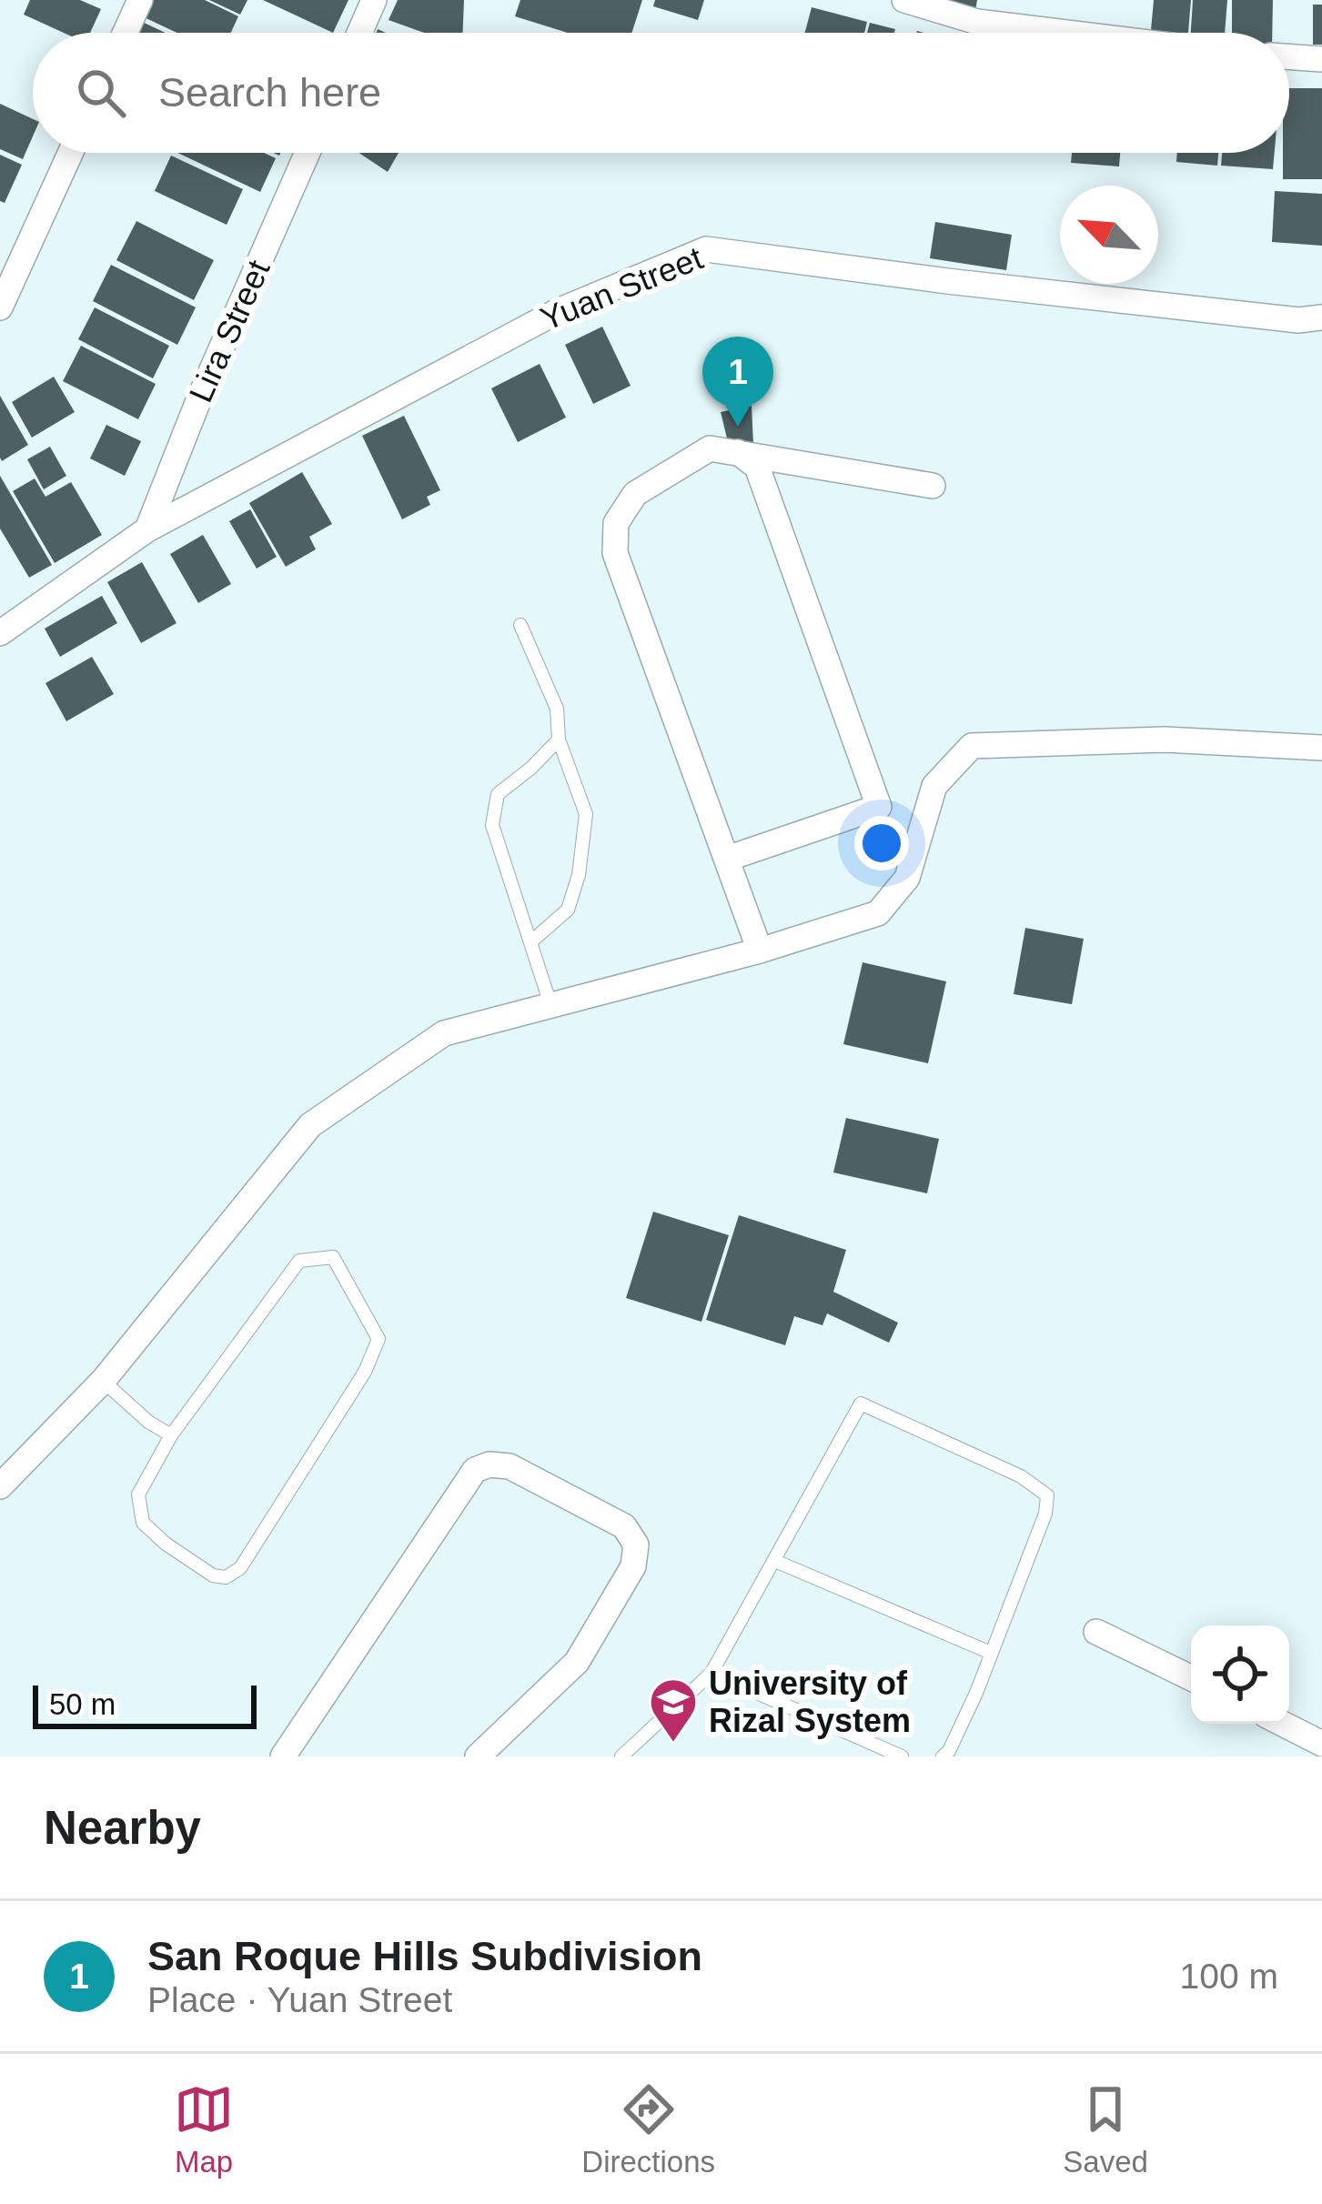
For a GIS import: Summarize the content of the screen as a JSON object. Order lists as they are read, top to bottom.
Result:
{
  "streets": {
    "street": ["Yuan Street", "Lira Street"]
  },
  "crossings": [
    ["Yuan Street", "Lira Street"]
  ],
  "places": {
    "school or university": ["University of Rizal System"]
  },
  "scale_bar": "50 m",
  "north": "top left",
  "page": {
    "search": "Search here",
    "pins": "1",
    "scale": "50 m",
    "heading": "Nearby",
    "list": [
      {
        "mark": "1",
        "name": "San Roque Hills Subdivision",
        "note": "Place · Yuan Street",
        "value": "100 m"
      }
    ],
    "nav": ["Map", "Directions", "Saved"]
  }
}
